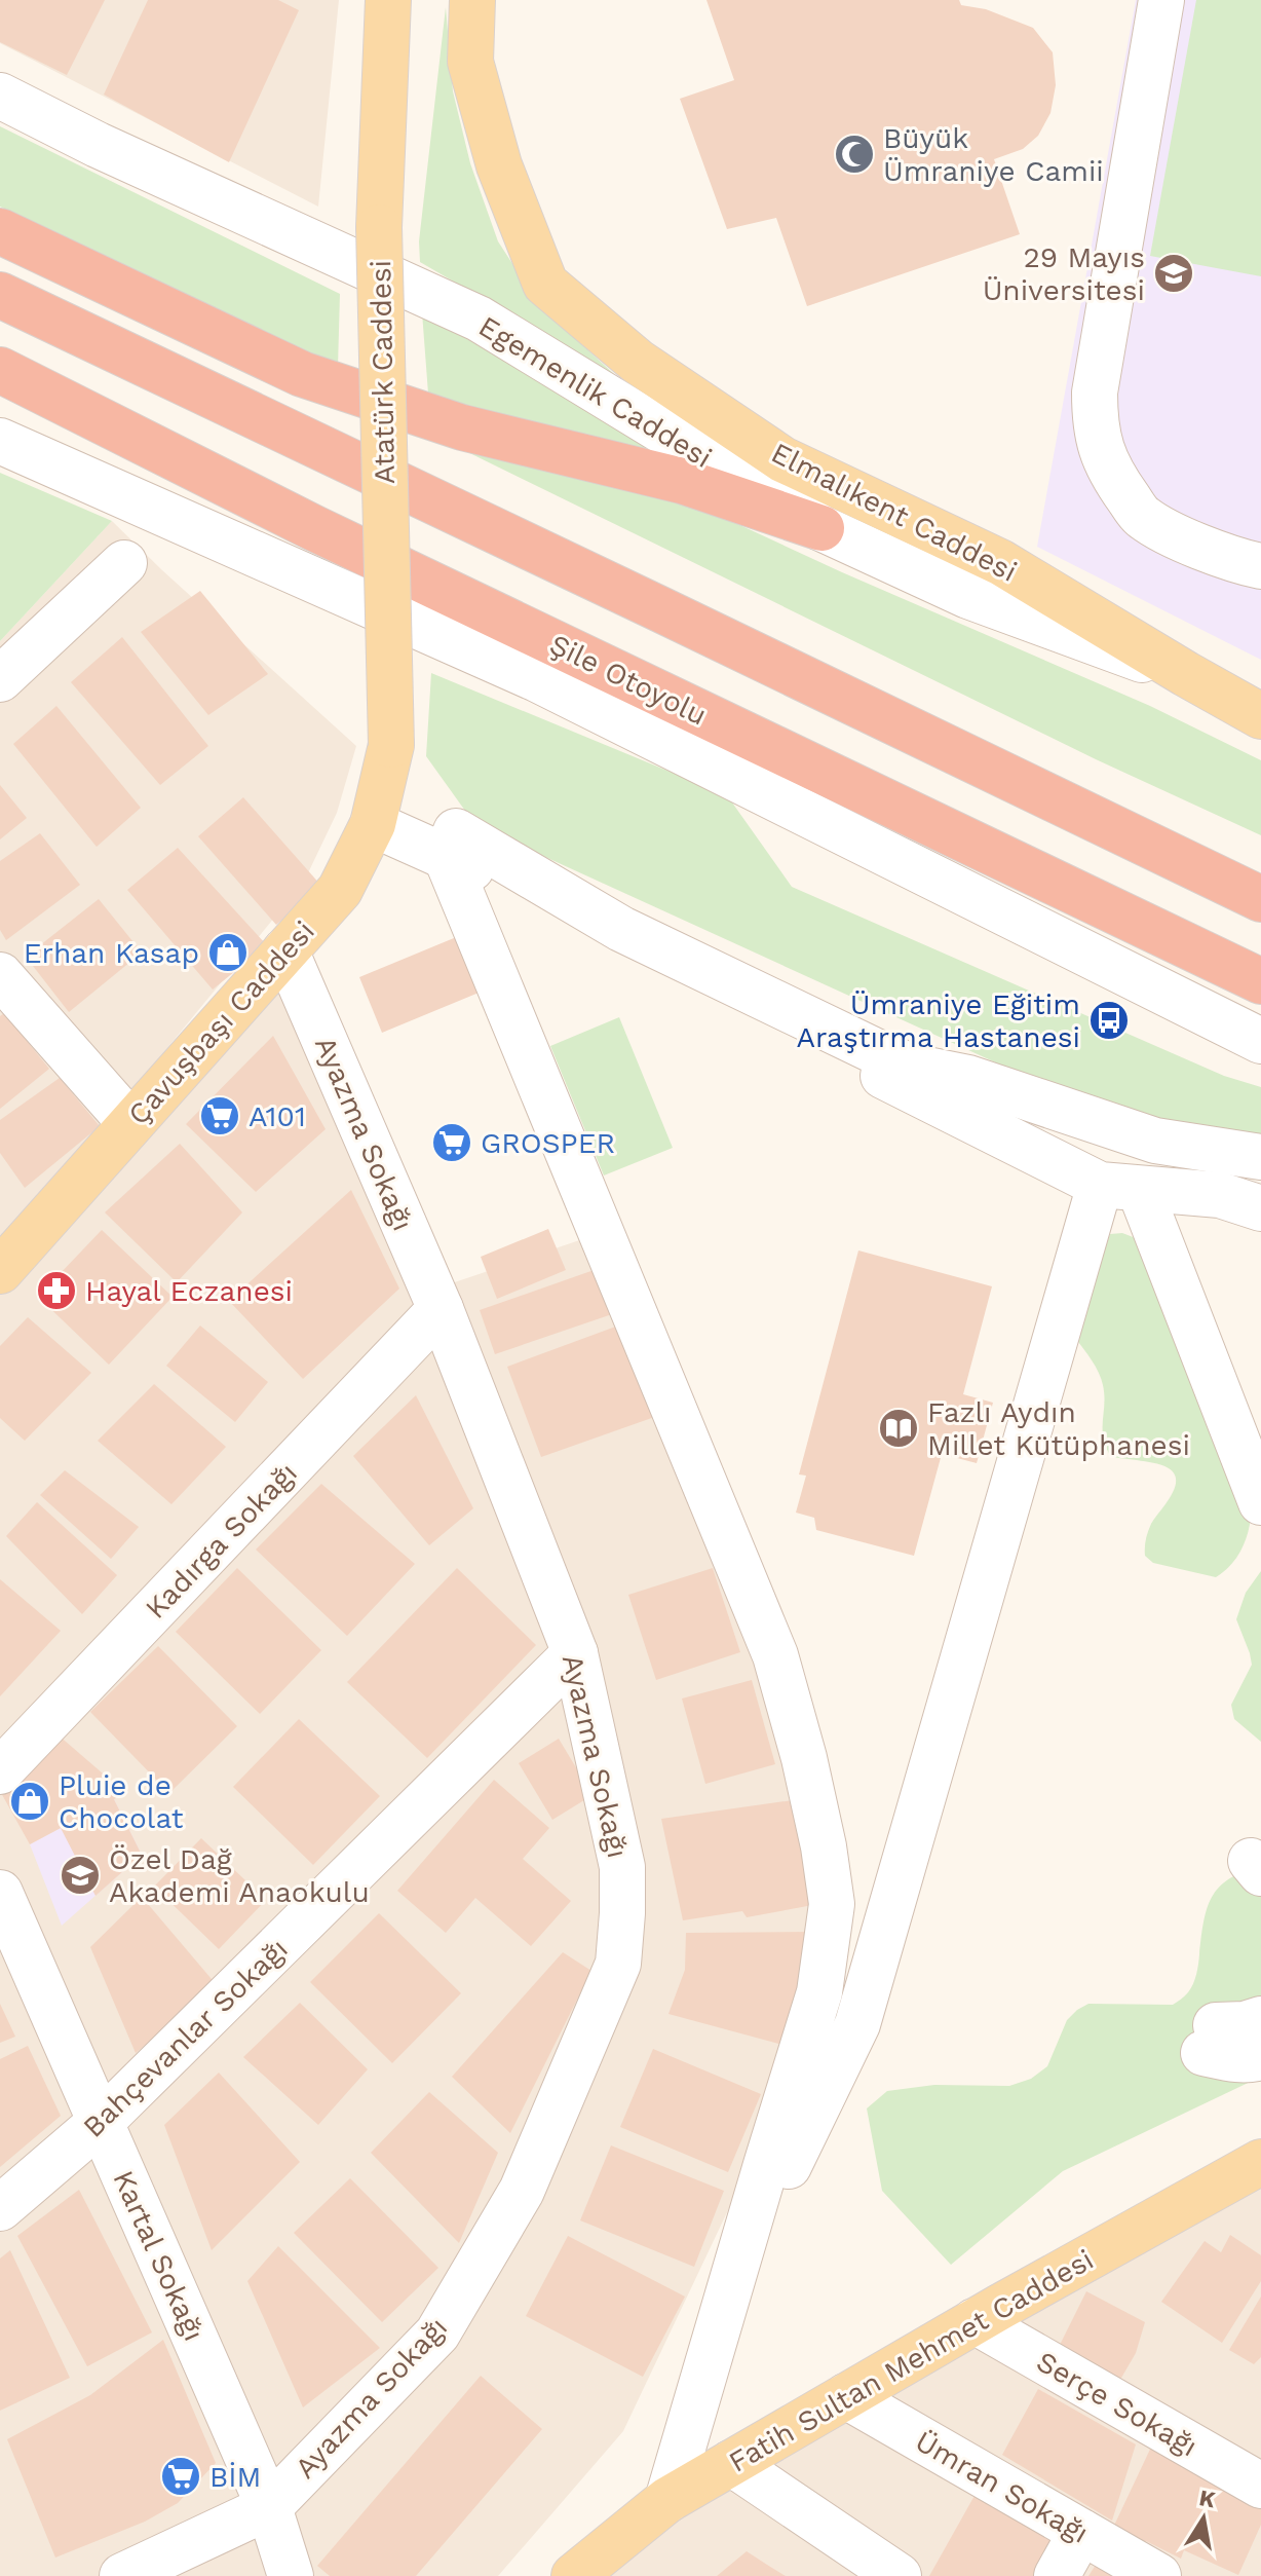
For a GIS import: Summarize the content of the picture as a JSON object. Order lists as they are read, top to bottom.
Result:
{
  "streets": {
    "highway": ["Şile Otoyolu"],
    "main road": [
      "Atatürk Caddesi",
      "Elmalıkent Caddesi",
      "Çavuşbaşı Caddesi",
      "Fatih Sultan Mehmet Caddesi"
    ],
    "street": [
      "Egemenlik Caddesi",
      "Ayazma Sokağı",
      "Kadırga Sokağı",
      "Bahçevanlar Sokağı",
      "Kartal Sokağı",
      "Serçe Sokağı",
      "Ümran Sokağı"
    ]
  },
  "crossings": [
    ["Atatürk Caddesi", "Çavuşbaşı Caddesi"],
    ["Egemenlik Caddesi", "Elmalıkent Caddesi"],
    ["Çavuşbaşı Caddesi", "Ayazma Sokağı"],
    ["Ayazma Sokağı", "Kadırga Sokağı"],
    ["Ayazma Sokağı", "Bahçevanlar Sokağı"],
    ["Ayazma Sokağı", "Kartal Sokağı"],
    ["Bahçevanlar Sokağı", "Kartal Sokağı"],
    ["Fatih Sultan Mehmet Caddesi", "Serçe Sokağı"],
    ["Fatih Sultan Mehmet Caddesi", "Ümran Sokağı"]
  ],
  "places": {
    "mosque": ["Büyük Ümraniye Camii"],
    "school or university": ["29 Mayıs Üniversitesi", "Özel Dağ Akademi Anaokulu"],
    "shop": ["Erhan Kasap", "Pluie de Chocolat"],
    "bus stop": ["Ümraniye Eğitim Araştırma Hastanesi"],
    "supermarket": ["A101", "GROSPER", "BİM"],
    "pharmacy": ["Hayal Eczanesi"],
    "library": ["Fazlı Aydın Millet Kütüphanesi"]
  },
  "north": "top"
}
